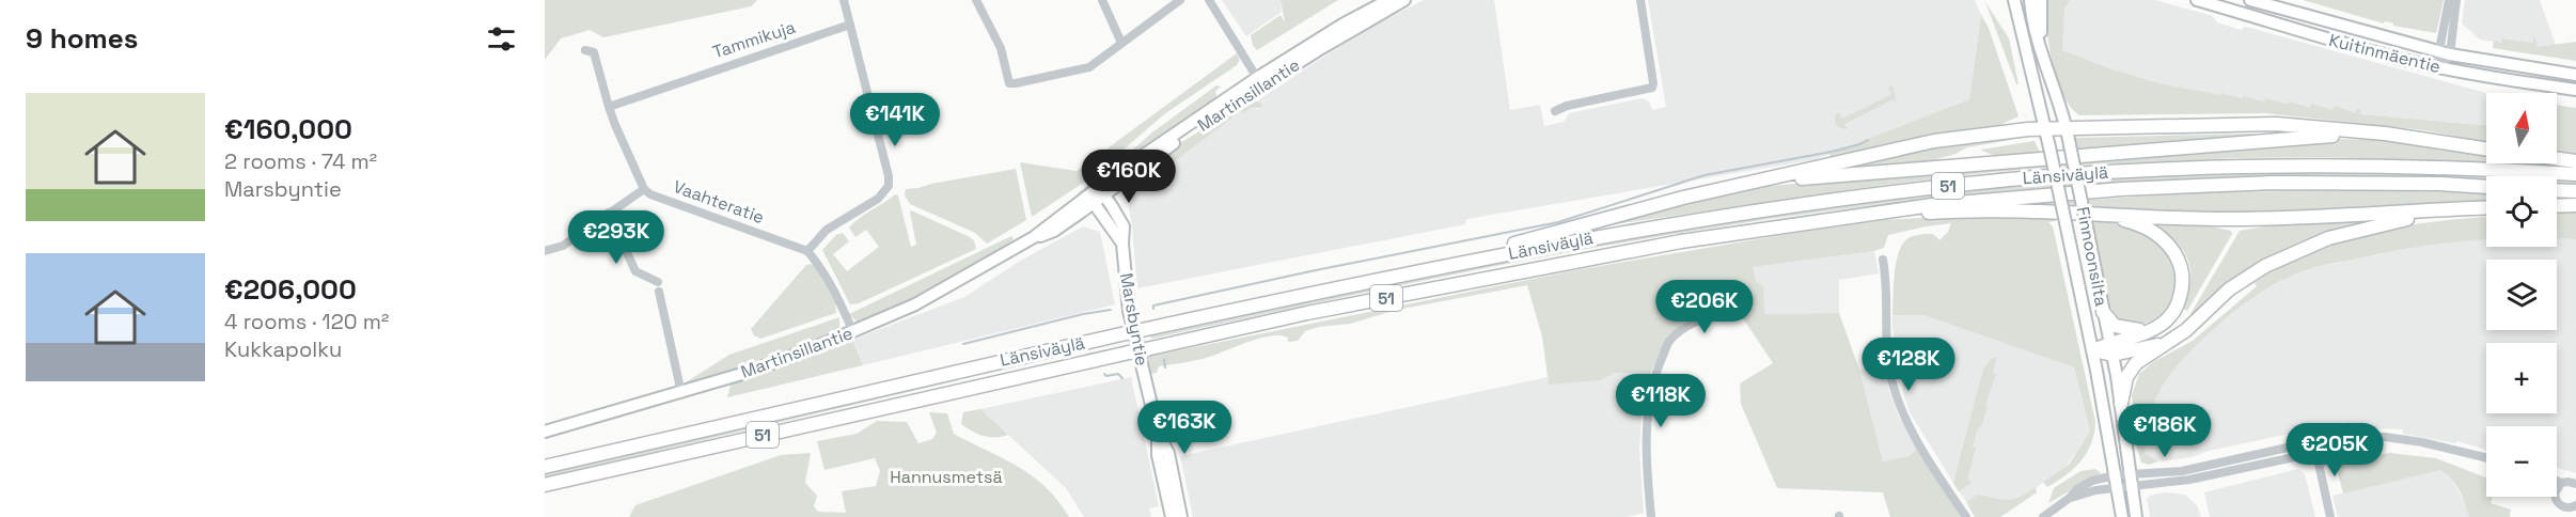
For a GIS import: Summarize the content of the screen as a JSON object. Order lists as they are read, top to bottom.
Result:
{
  "streets": {
    "highway": ["Länsiväylä", "51"],
    "main road": [
      "Kuitinmäentie",
      "Martinsillantie",
      "Finnoonsilta",
      "Marsbyntie"
    ],
    "street": ["Tammikuja", "Vaahteratie"]
  },
  "crossings": [
    ["Martinsillantie", "Marsbyntie"]
  ],
  "parks": ["Hannusmetsä"],
  "north": "top",
  "page": {
    "heading": "9 homes",
    "list": [
      {
        "name": "€160,000",
        "note": "2 rooms · 74 m² · Marsbyntie"
      },
      {
        "name": "€206,000",
        "note": "4 rooms · 120 m² · Kukkapolku"
      }
    ],
    "map_buttons": ["+", "−"],
    "price": [
      "€141K",
      "€160K",
      "€293K",
      "€206K",
      "€128K",
      "€118K",
      "€163K",
      "€186K",
      "€205K"
    ]
  }
}
